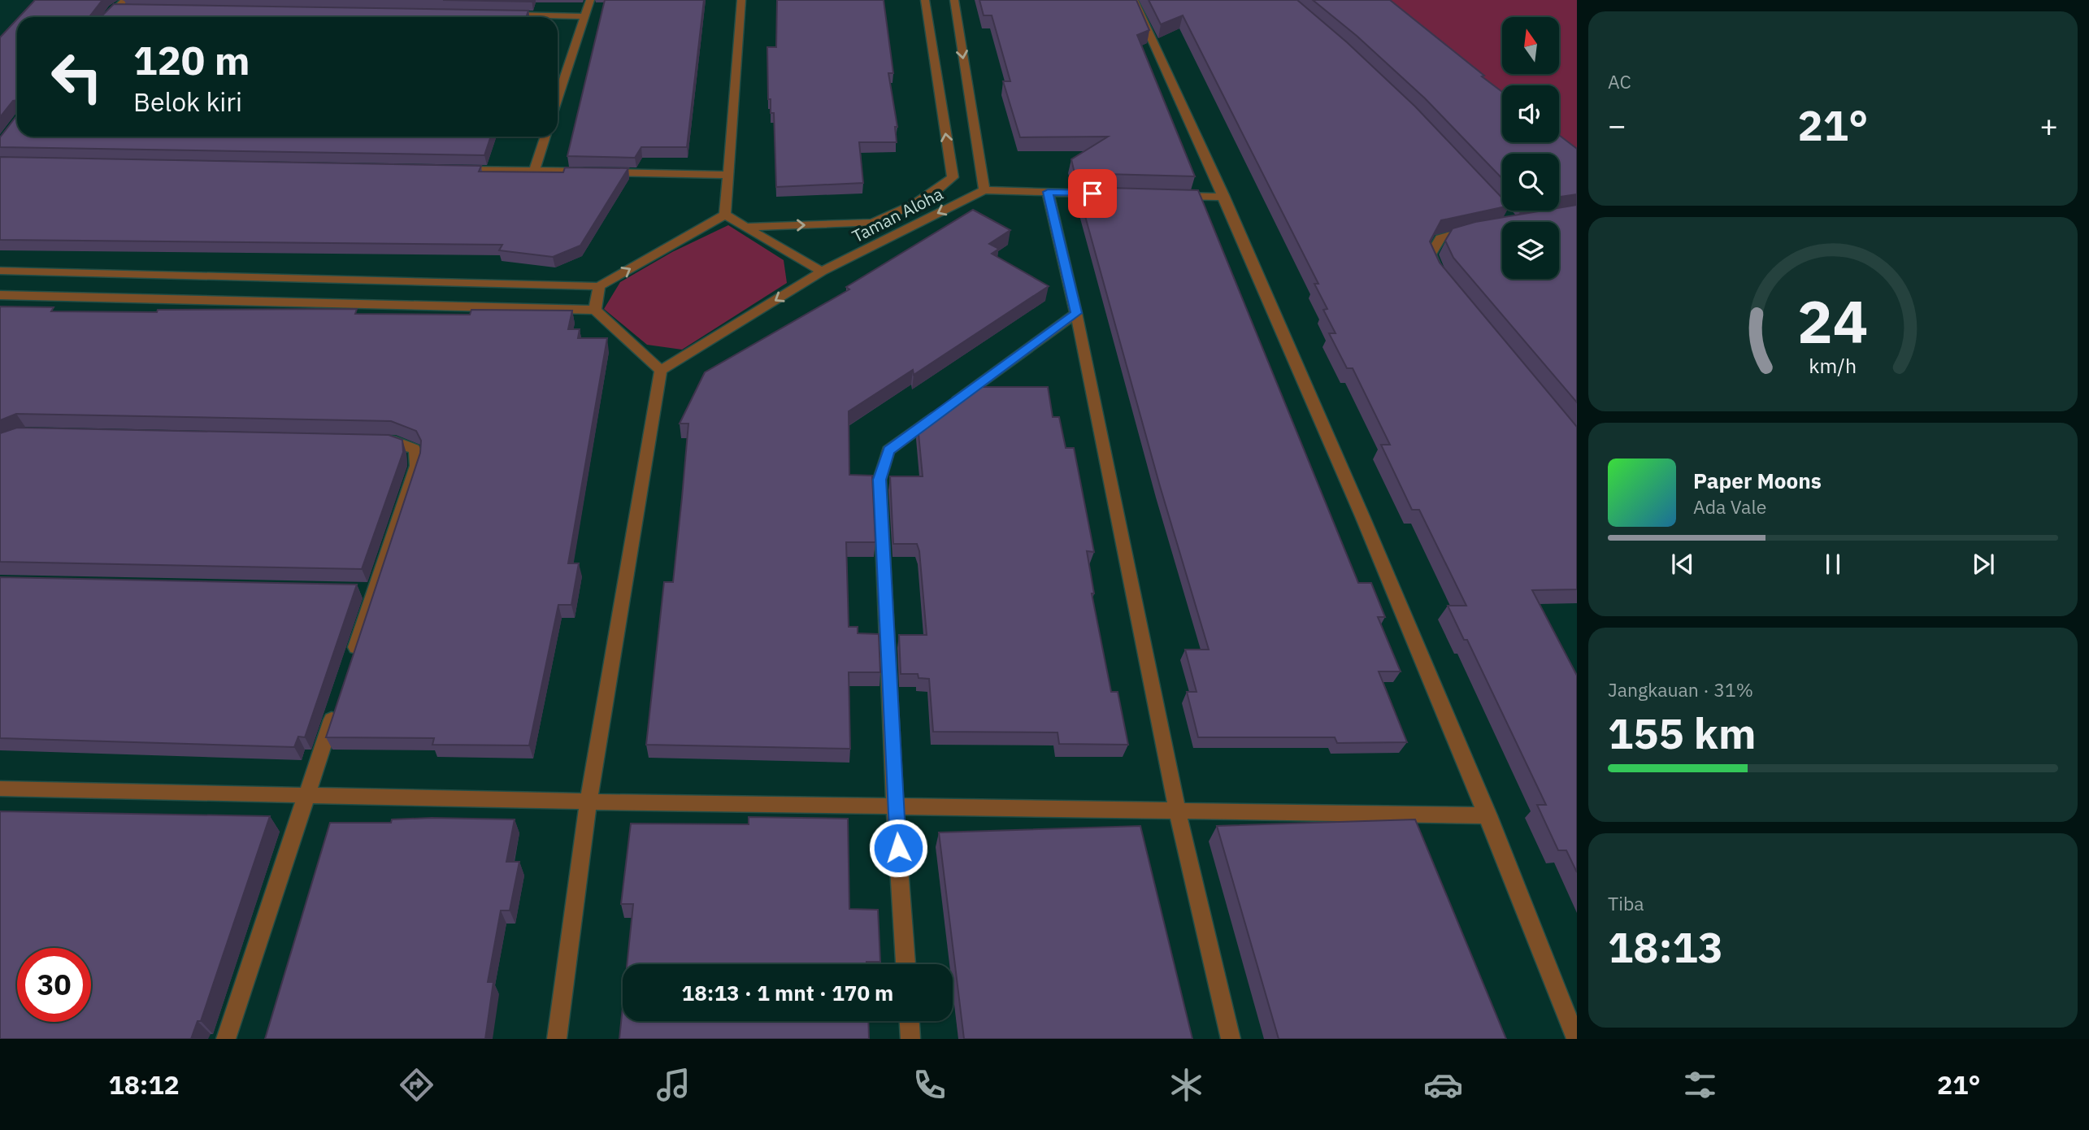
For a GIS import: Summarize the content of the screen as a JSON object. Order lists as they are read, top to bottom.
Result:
{
  "streets": {
    "street": ["Taman Aloha"]
  },
  "north": "top",
  "page": {
    "tile": [
      "AC",
      ["Jangkauan · 31%", "155 km"],
      ["Tiba", "18:13"]
    ],
    "turn": ["120 m", "Belok kiri"],
    "heat": ["−", "21°", "+"],
    "song": ["Paper Moons", "Ada Vale"],
    "limit": "30",
    "trip": "18:13 · 1 mnt · 170 m",
    "tabs": ["18:12", "21°"],
    "gauge": ["24", "km/h"]
  }
}
